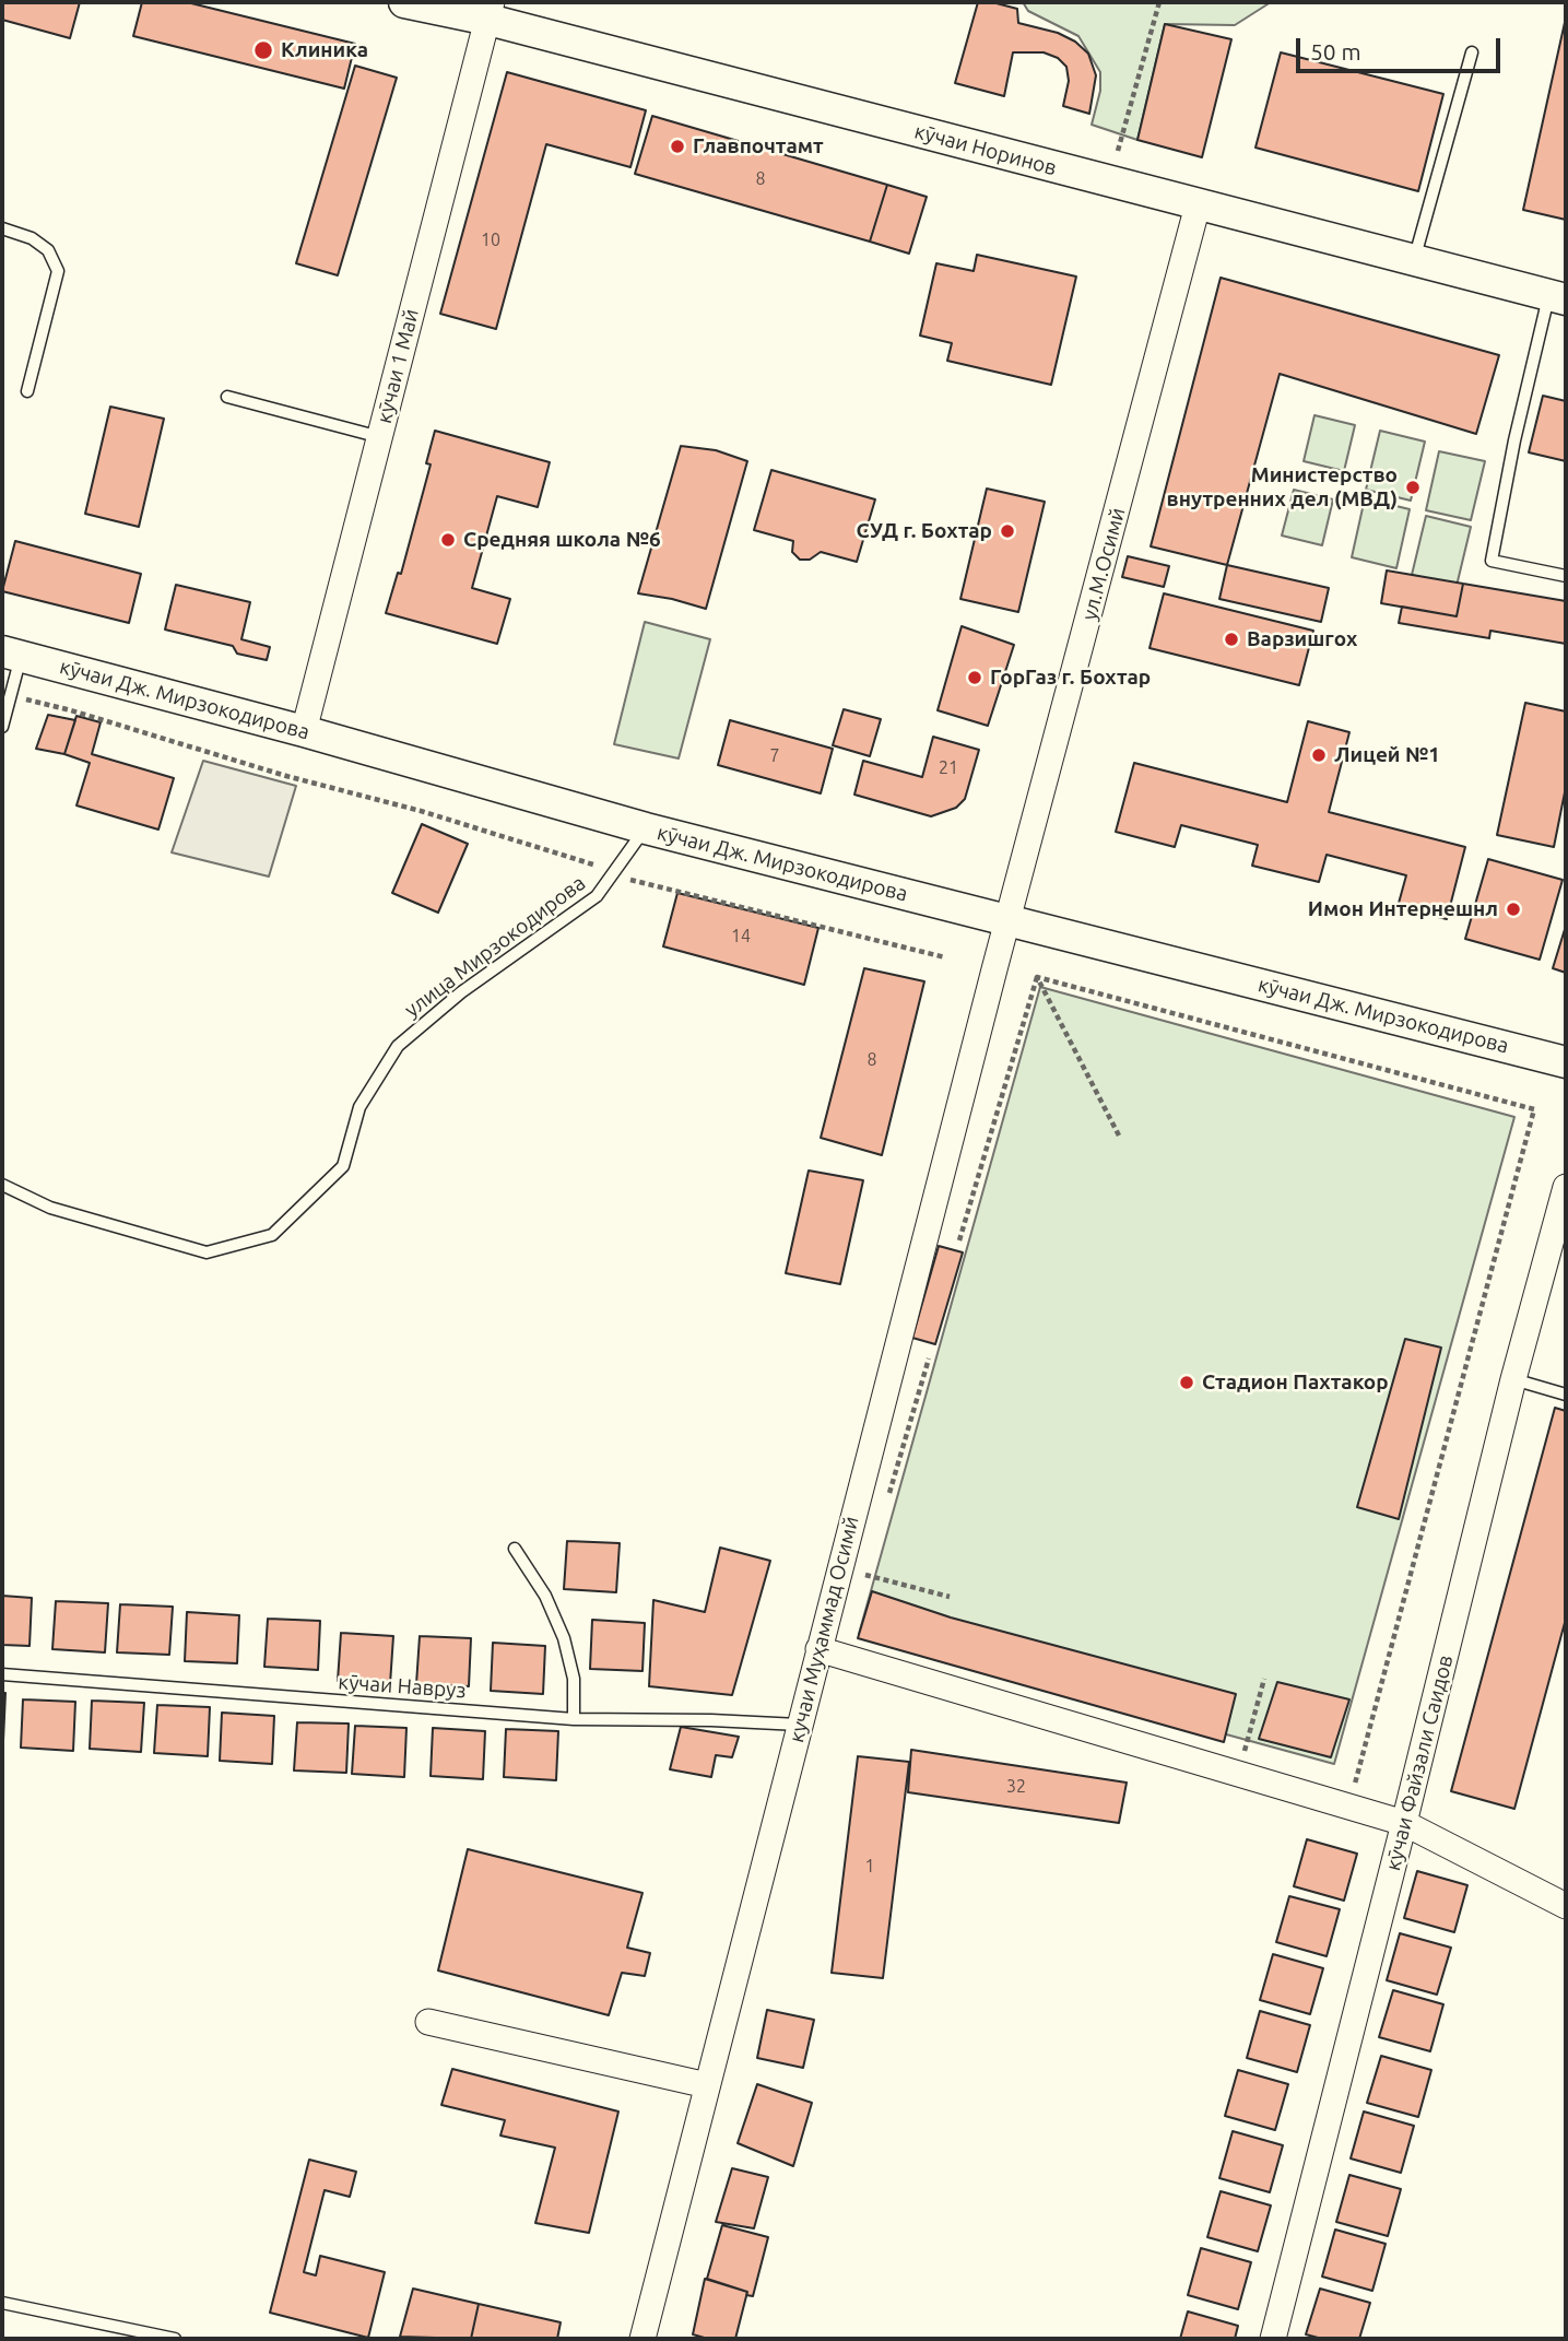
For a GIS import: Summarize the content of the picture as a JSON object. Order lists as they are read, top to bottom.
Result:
{
  "streets": {
    "street": [
      "кӯчаи Норинов",
      "кӯчаи 1 Май",
      "ул.М.Осимй",
      "кӯчаи Дж. Мирзокодирова",
      "кучаи Муҳаммад Осимй",
      "кӯчаи Файзали Саидов"
    ],
    "lane": ["улица Мирзокодирова", "кӯчаи Навруз"]
  },
  "crossings": [
    ["кӯчаи Норинов", "кӯчаи 1 Май"],
    ["кӯчаи Норинов", "ул.М.Осимй"],
    ["кӯчаи 1 Май", "кӯчаи Дж. Мирзокодирова"],
    ["ул.М.Осимй", "кӯчаи Дж. Мирзокодирова"],
    ["ул.М.Осимй", "кучаи Муҳаммад Осимй"],
    ["кӯчаи Дж. Мирзокодирова", "улица Мирзокодирова"],
    ["кӯчаи Дж. Мирзокодирова", "кучаи Муҳаммад Осимй"],
    ["кучаи Муҳаммад Осимй", "кӯчаи Навруз"]
  ],
  "places": [
    "Клиника",
    "Главпочтамт",
    "Министерство внутренних дел (МВД)",
    "СУД г. Бохтар",
    "Средняя школа №6",
    "Варзишгох",
    "ГорГаз г. Бохтар",
    "Лицей №1",
    "Имон Интернешнл",
    "Стадион Пахтакор"
  ],
  "house_numbers": [
    "8",
    "10",
    "7",
    "21",
    "14",
    "8",
    "32",
    "1"
  ],
  "scale_bar": "50 m"
}
